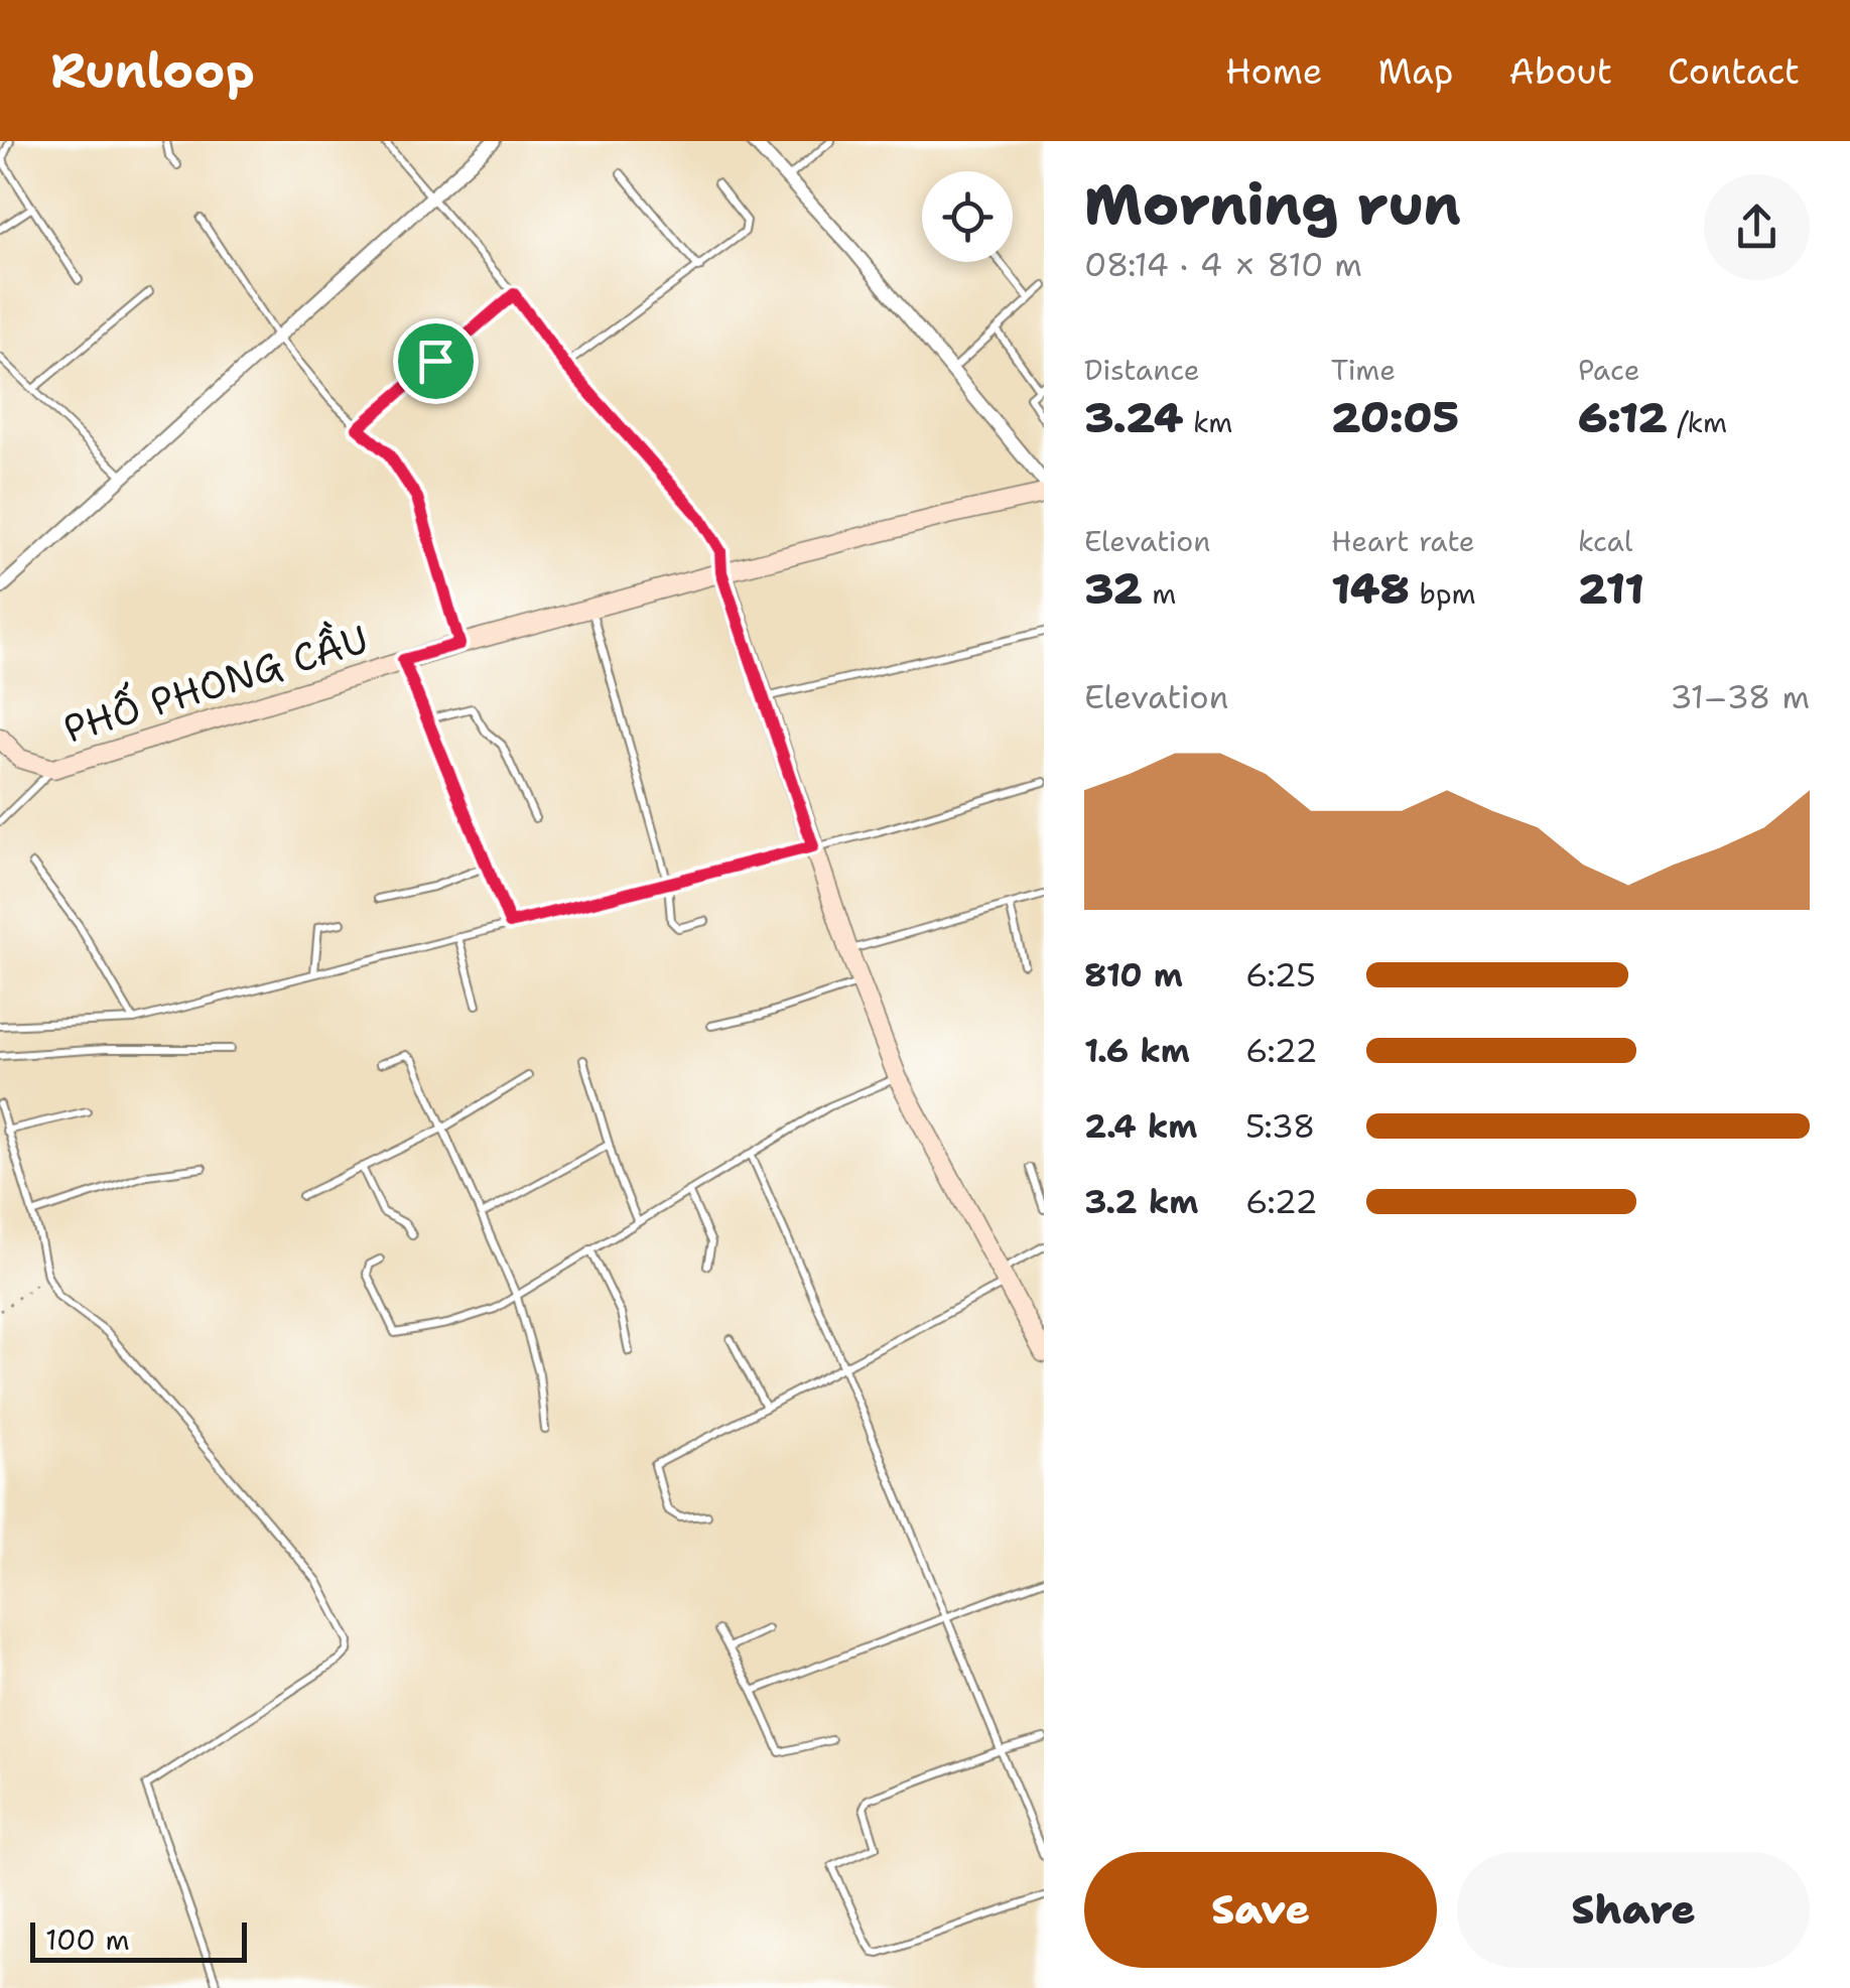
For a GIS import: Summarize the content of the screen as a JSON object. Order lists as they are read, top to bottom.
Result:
{
  "streets": {
    "street": ["PHỐ PHONG CẦU"]
  },
  "scale_bar": "100 m",
  "page": {
    "header": "Runloop",
    "nav": [
      "Home",
      "Map",
      "About",
      "Contact"
    ],
    "heading": ["Morning run", "08:14 · 4 × 810 m"],
    "stats": [
      ["Distance", "3.24 km"],
      ["Time", "20:05"],
      ["Pace", "6:12 /km"],
      ["Elevation", "32 m"],
      ["Heart rate", "148 bpm"],
      ["kcal", "211"]
    ],
    "chart": ["Elevation", "31–38 m"],
    "list": [
      {
        "name": "810 m",
        "note": "6:25"
      },
      {
        "name": "1.6 km",
        "note": "6:22"
      },
      {
        "name": "2.4 km",
        "note": "5:38"
      },
      {
        "name": "3.2 km",
        "note": "6:22"
      }
    ],
    "buttons": ["Save", "Share"],
    "scale": "100 m"
  }
}
